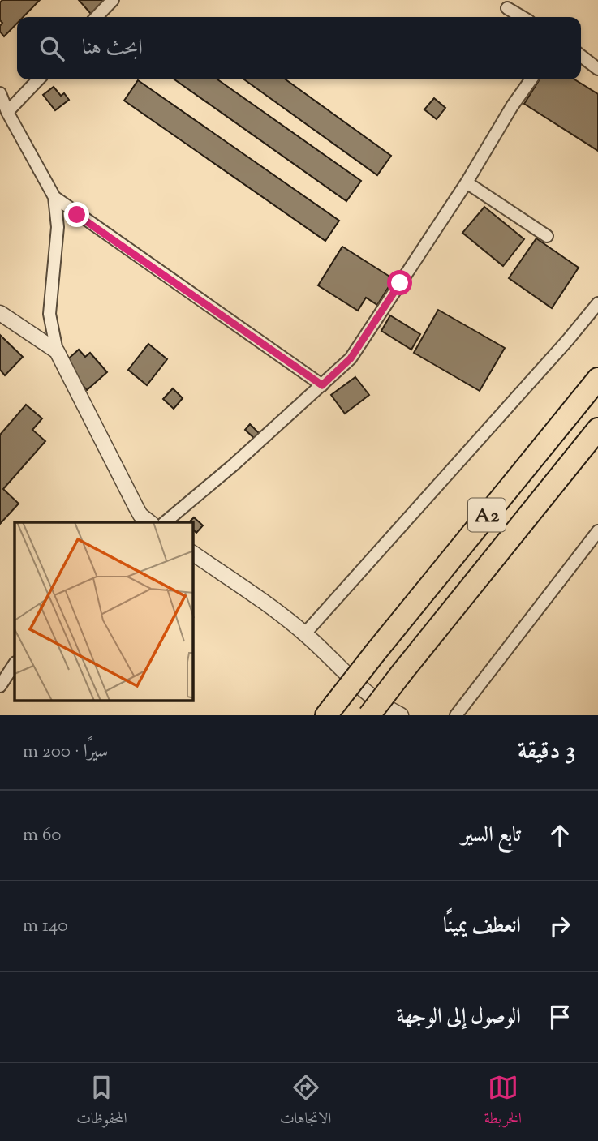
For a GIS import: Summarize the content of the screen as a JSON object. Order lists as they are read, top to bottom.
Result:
{
  "streets": {
    "highway": ["A2"]
  },
  "page": {
    "search": "ابحث هنا",
    "heading": ["3 دقيقة", "سيرًا · 200 m"],
    "list": [
      ["تابع السير", "60 m"],
      ["انعطف يمينًا", "140 m"],
      "الوصول إلى الوجهة"
    ],
    "nav": ["الخريطة", "الاتجاهات", "المحفوظات"]
  }
}
